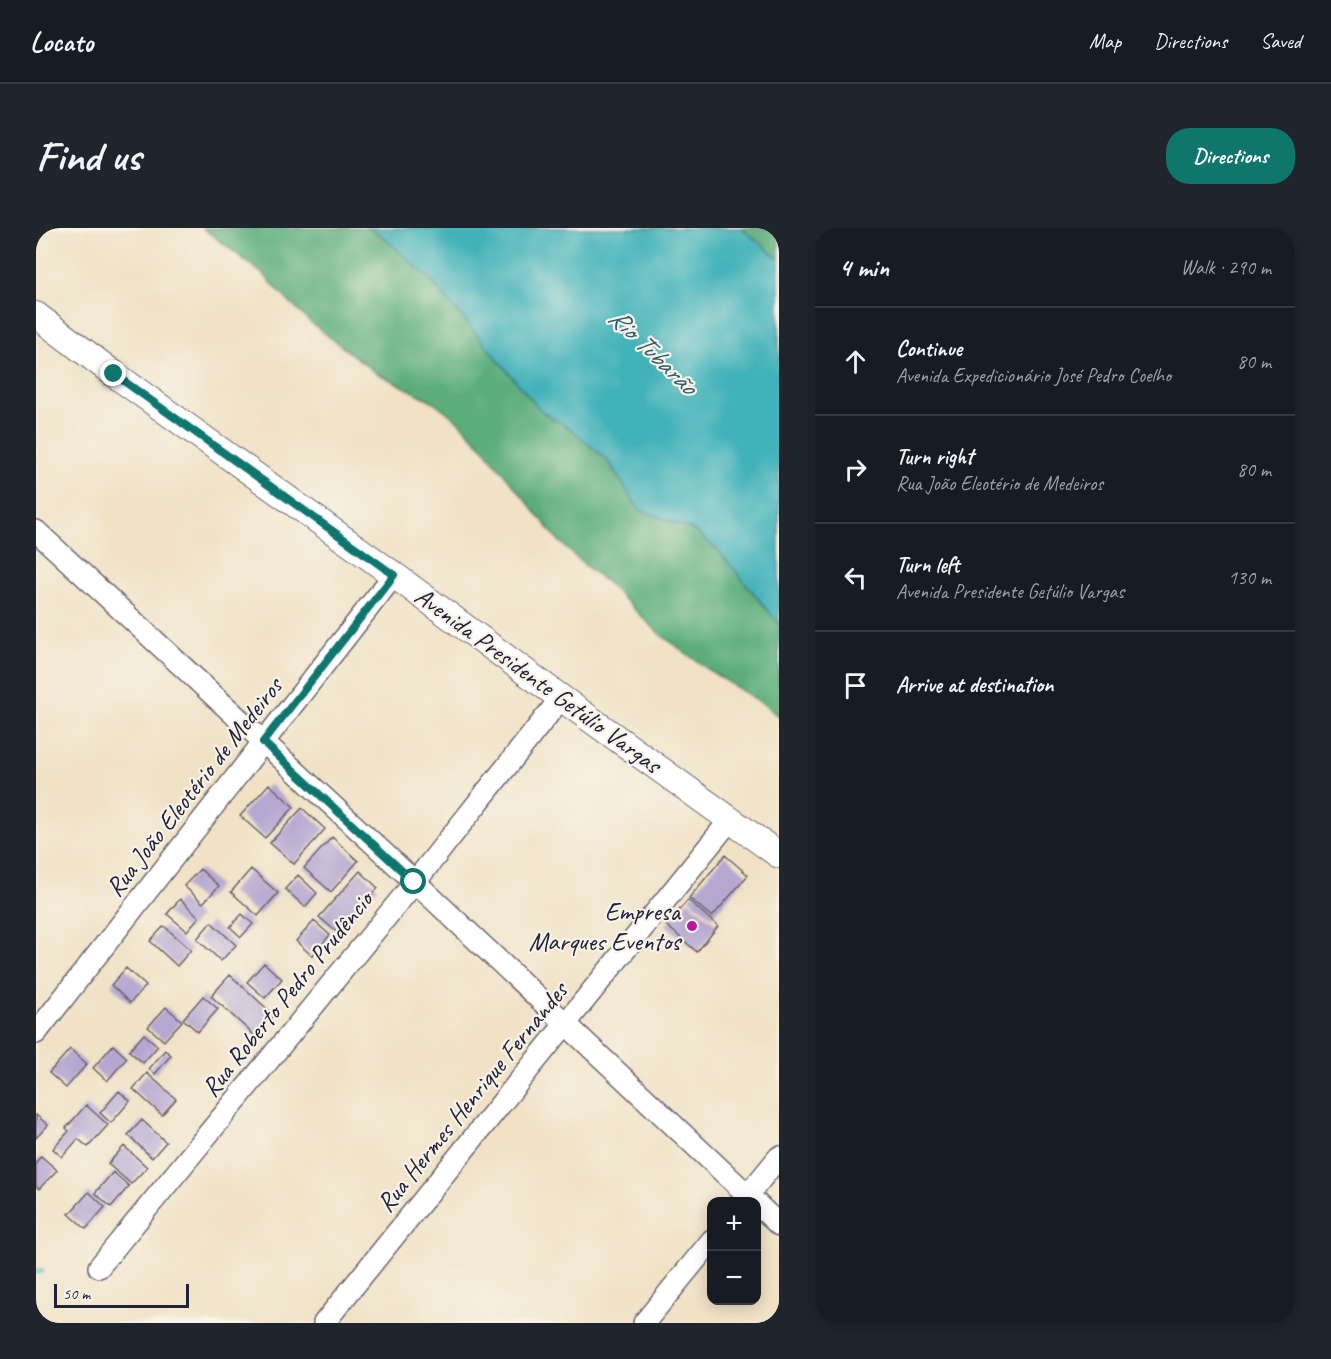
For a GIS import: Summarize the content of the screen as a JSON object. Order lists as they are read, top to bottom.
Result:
{
  "streets": {
    "main road": ["Avenida Presidente Getúlio Vargas"],
    "street": ["Rua João Eleotério de Medeiros", "Rua Roberto Pedro Prudêncio", "Rua Hermes Henrique Fernandes"]
  },
  "crossings": [
    ["Avenida Presidente Getúlio Vargas", "Rua João Eleotério de Medeiros"],
    ["Avenida Presidente Getúlio Vargas", "Rua Roberto Pedro Prudêncio"],
    ["Avenida Presidente Getúlio Vargas", "Rua Hermes Henrique Fernandes"]
  ],
  "water": ["Rio Tubarão"],
  "places": ["Empresa Marques Eventos"],
  "scale_bar": "50 m",
  "page": {
    "header": "Locato",
    "nav": ["Map", "Directions", "Saved"],
    "buttons": "Directions",
    "title": "Find us",
    "heading": ["4 min", "Walk · 290 m"],
    "list": [
      ["Continue", "Avenida Expedicionário José Pedro Coelho", "80 m"],
      ["Turn right", "Rua João Eleotério de Medeiros", "80 m"],
      ["Turn left", "Avenida Presidente Getúlio Vargas", "130 m"],
      "Arrive at destination"
    ],
    "map_buttons": ["+", "−"],
    "scale": "50 m"
  }
}
